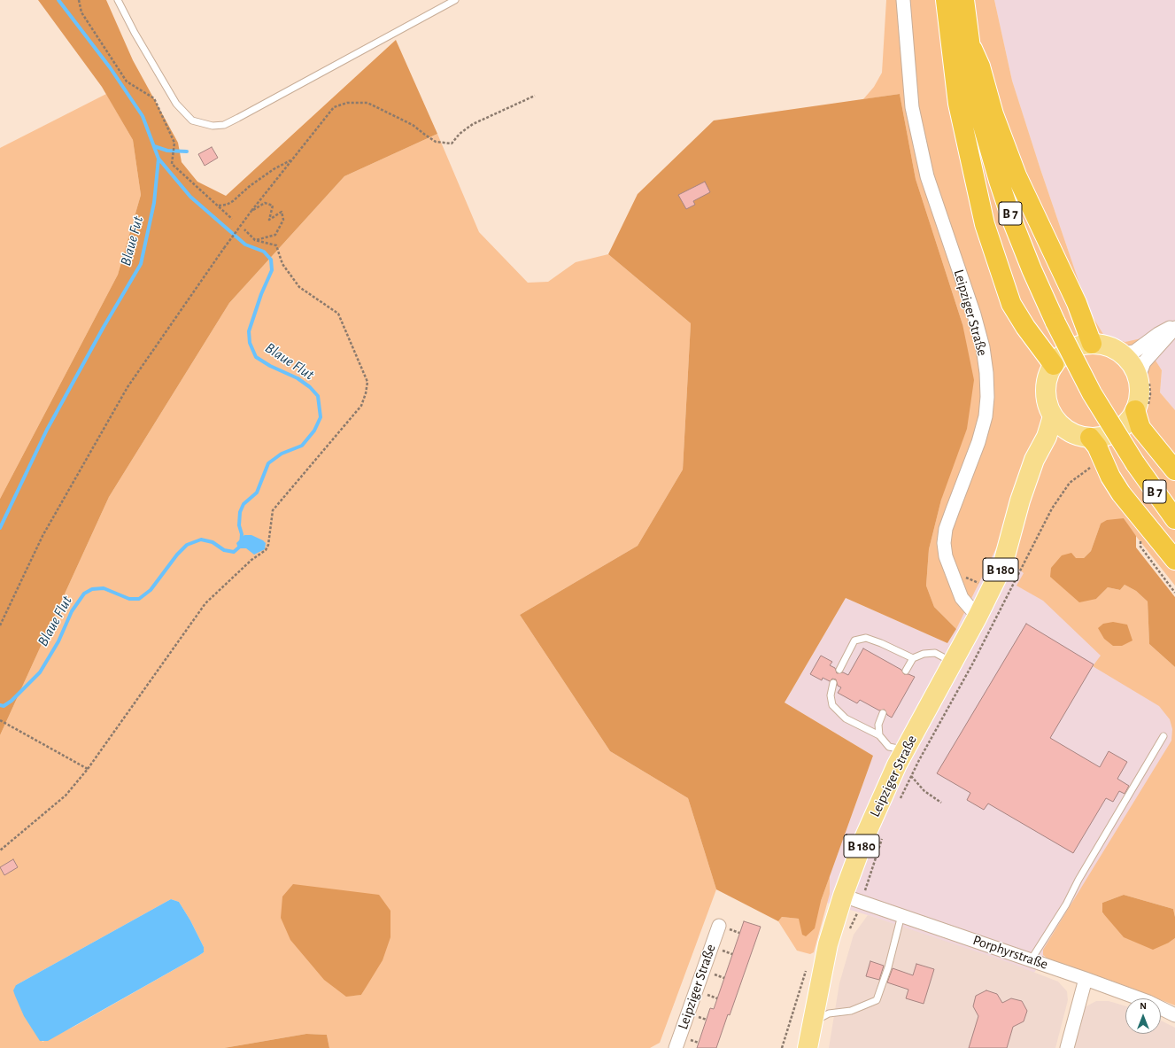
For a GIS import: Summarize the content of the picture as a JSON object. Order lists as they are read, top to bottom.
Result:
{
  "streets": {
    "highway": ["B 7"],
    "main road": ["Leipziger Straße", "B 180"],
    "street": ["Porphyrstraße"]
  },
  "crossings": [
    ["Leipziger Straße", "B 180"],
    ["Leipziger Straße", "Porphyrstraße"]
  ],
  "water": ["Blaue Fut", "Blaue Flut"],
  "north": "top"
}
